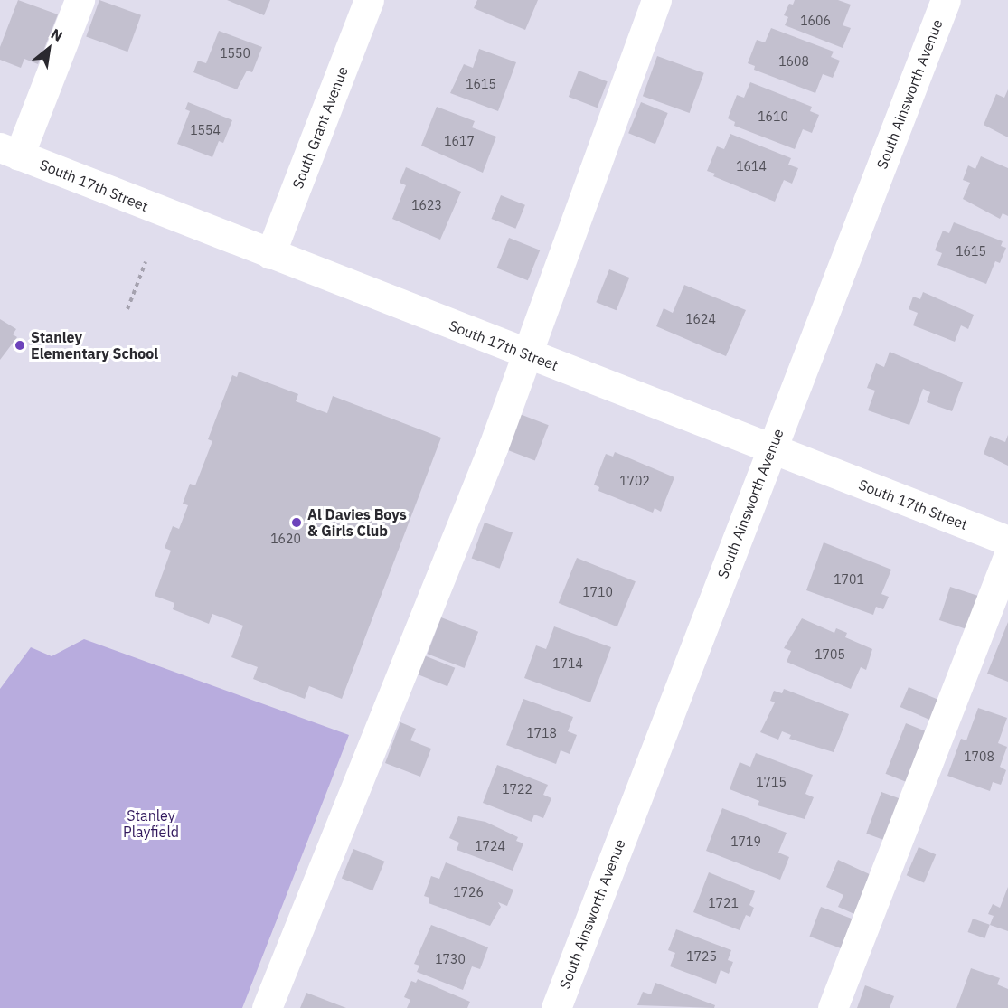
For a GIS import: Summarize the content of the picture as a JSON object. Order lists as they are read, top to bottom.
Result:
{
  "streets": {
    "street": ["South Ainsworth Avenue", "South Grant Avenue", "South 17th Street"]
  },
  "crossings": [
    ["South Ainsworth Avenue", "South 17th Street"],
    ["South Grant Avenue", "South 17th Street"]
  ],
  "parks": ["Stanley Playfield"],
  "places": ["Stanley Elementary School", "Al Davies Boys & Girls Club"],
  "house_numbers": [
    "1606",
    "1550",
    "1608",
    "1615",
    "1610",
    "1554",
    "1617",
    "1614",
    "1623",
    "1615",
    "1624",
    "1702",
    "1620",
    "1701",
    "1710",
    "1705",
    "1714",
    "1718",
    "1708",
    "1715",
    "1722",
    "1719",
    "1724",
    "1726",
    "1721",
    "1725",
    "1730"
  ],
  "north": "top right"
}
